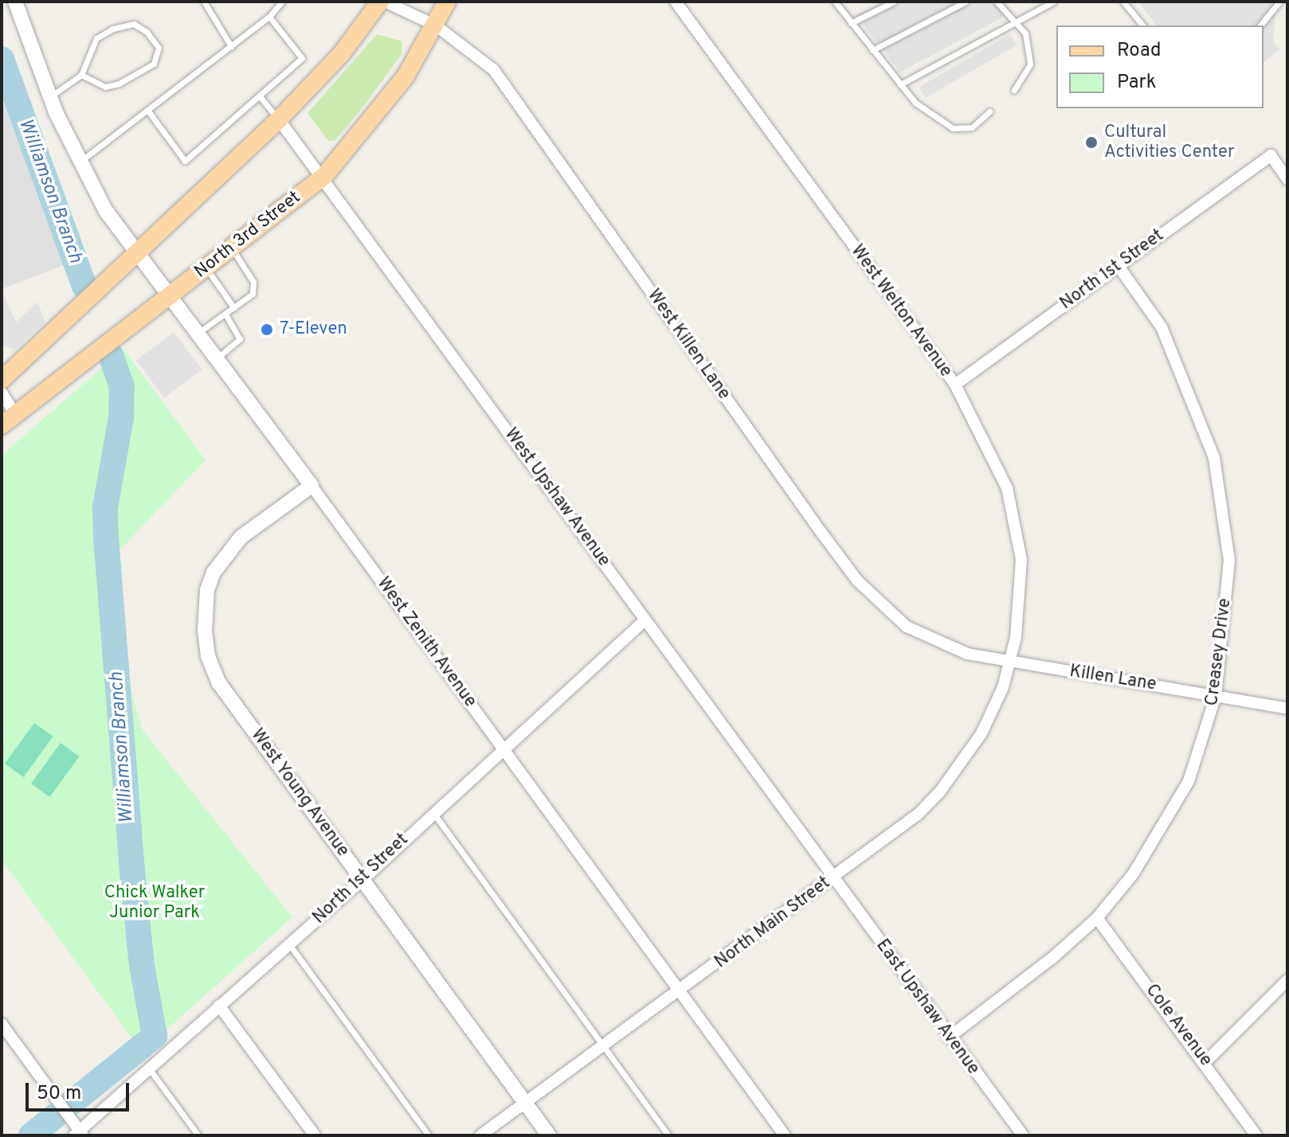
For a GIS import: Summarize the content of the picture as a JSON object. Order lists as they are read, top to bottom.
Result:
{
  "streets": {
    "main road": ["North 3rd Street"],
    "street": [
      "North 1st Street",
      "West Welton Avenue",
      "West Killen Lane",
      "West Upshaw Avenue",
      "West Zenith Avenue",
      "Creasey Drive",
      "Killen Lane",
      "West Young Avenue",
      "North Main Street",
      "East Upshaw Avenue",
      "Cole Avenue"
    ]
  },
  "crossings": [
    ["North 3rd Street", "West Killen Lane"],
    ["North 3rd Street", "West Upshaw Avenue"],
    ["North 3rd Street", "West Zenith Avenue"],
    ["North 1st Street", "West Welton Avenue"],
    ["North 1st Street", "West Upshaw Avenue"],
    ["North 1st Street", "West Zenith Avenue"],
    ["North 1st Street", "Creasey Drive"],
    ["North 1st Street", "West Young Avenue"],
    ["West Welton Avenue", "West Killen Lane"],
    ["West Welton Avenue", "Killen Lane"],
    ["West Welton Avenue", "North Main Street"],
    ["West Killen Lane", "Killen Lane"],
    ["West Killen Lane", "North Main Street"],
    ["West Upshaw Avenue", "North Main Street"],
    ["West Upshaw Avenue", "East Upshaw Avenue"],
    ["West Zenith Avenue", "West Young Avenue"],
    ["West Zenith Avenue", "North Main Street"],
    ["Creasey Drive", "Killen Lane"],
    ["Creasey Drive", "East Upshaw Avenue"],
    ["Creasey Drive", "Cole Avenue"],
    ["Killen Lane", "North Main Street"],
    ["West Young Avenue", "North Main Street"],
    ["North Main Street", "East Upshaw Avenue"]
  ],
  "water": ["Williamson Branch"],
  "parks": ["Chick Walker Junior Park"],
  "places": ["Cultural Activities Center", "7-Eleven"],
  "legend": ["Road", "Park"],
  "scale_bar": "50 m"
}
